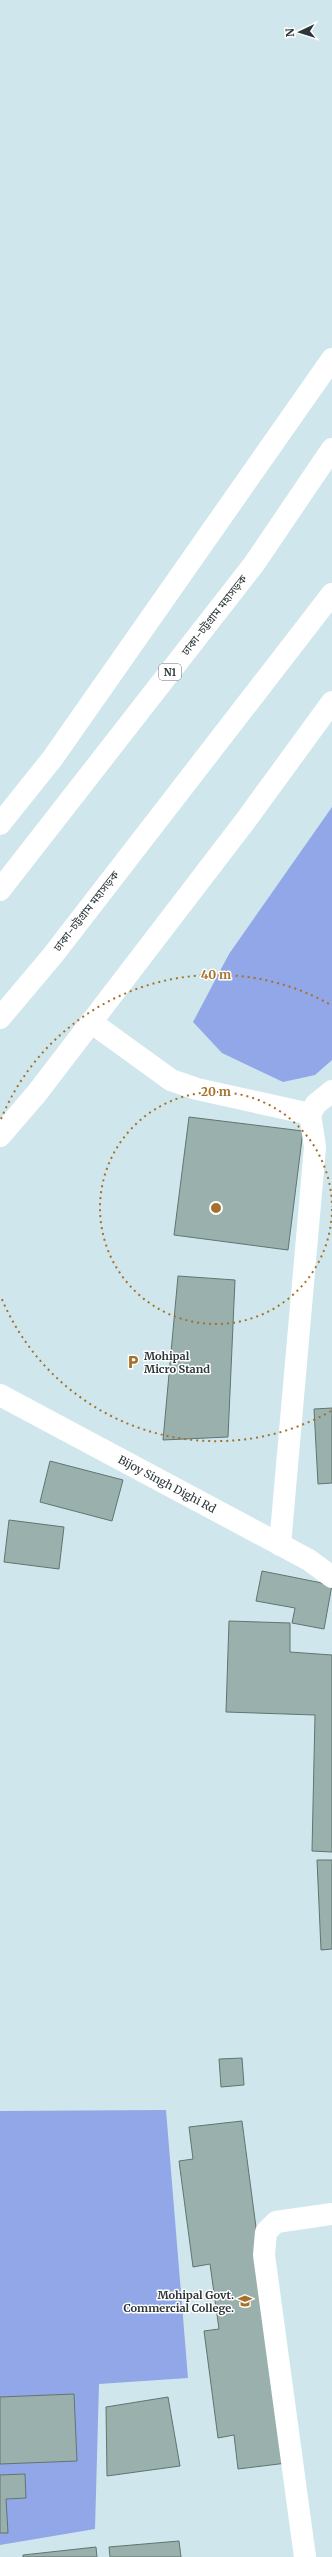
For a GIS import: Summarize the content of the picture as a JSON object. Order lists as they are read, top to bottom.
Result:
{
  "streets": {
    "main road": ["ঢাকা-চট্টগ্রাম মহাসড়ক", "N1", "Bijoy Singh Dighi Rd"]
  },
  "places": {
    "parking": ["Mohipal Micro Stand"],
    "school or university": ["Mohipal Govt. Commercial College."]
  },
  "north": "left",
  "rings": ["40 m", "20 m"]
}
